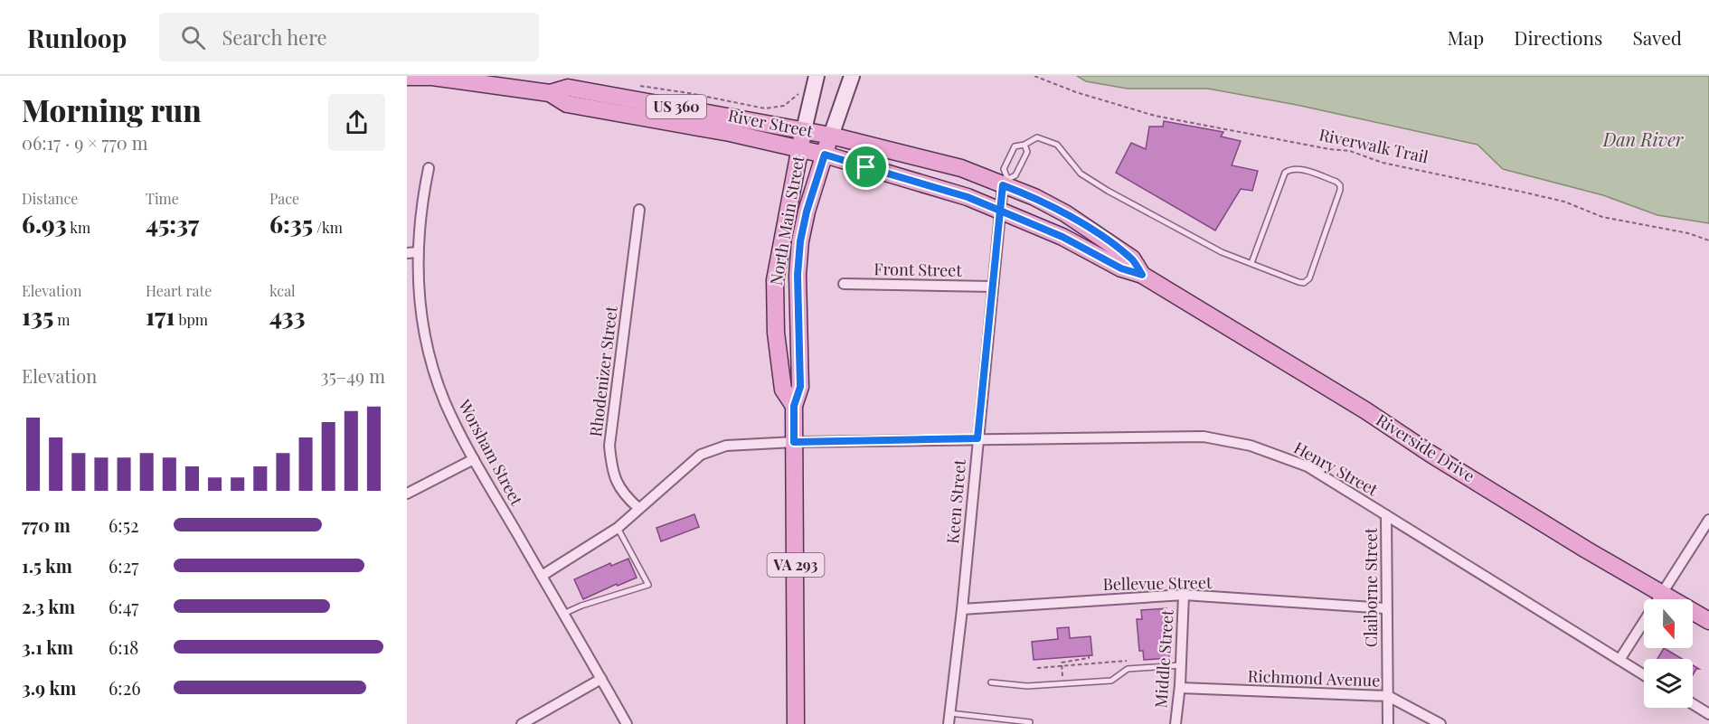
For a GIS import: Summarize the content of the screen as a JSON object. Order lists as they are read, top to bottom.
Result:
{
  "streets": {
    "main road": [
      "US 360",
      "River Street",
      "North Main Street",
      "Riverside Drive",
      "VA 293"
    ],
    "street": [
      "Front Street",
      "Rhodenizer Street",
      "Worsham Street",
      "Henry Street",
      "Keen Street",
      "Bellevue Street",
      "Claiborne Street",
      "Middle Street",
      "Richmond Avenue"
    ],
    "path": ["Riverwalk Trail"]
  },
  "crossings": [
    ["River Street", "North Main Street"],
    ["River Street", "Riverside Drive"],
    ["River Street", "VA 293"],
    ["North Main Street", "Riverside Drive"],
    ["North Main Street", "Henry Street"],
    ["North Main Street", "VA 293"],
    ["Front Street", "Keen Street"],
    ["Rhodenizer Street", "Henry Street"],
    ["Riverside Drive", "Keen Street"],
    ["Riverside Drive", "VA 293"],
    ["Henry Street", "Keen Street"],
    ["Henry Street", "Claiborne Street"],
    ["Keen Street", "Bellevue Street"],
    ["Bellevue Street", "Claiborne Street"],
    ["Bellevue Street", "Middle Street"],
    ["Claiborne Street", "Richmond Avenue"],
    ["Middle Street", "Richmond Avenue"]
  ],
  "water": ["Dan River"],
  "north": "bottom",
  "page": {
    "header": "Runloop",
    "search": "Search here",
    "nav": ["Map", "Directions", "Saved"],
    "heading": ["Morning run", "06:17 · 9 × 770 m"],
    "stats": [
      ["Distance", "6.93 km"],
      ["Time", "45:37"],
      ["Pace", "6:35 /km"],
      ["Elevation", "135 m"],
      ["Heart rate", "171 bpm"],
      ["kcal", "433"]
    ],
    "chart": ["Elevation", "35–49 m"],
    "list": [
      {
        "name": "770 m",
        "note": "6:52"
      },
      {
        "name": "1.5 km",
        "note": "6:27"
      },
      {
        "name": "2.3 km",
        "note": "6:47"
      },
      {
        "name": "3.1 km",
        "note": "6:18"
      },
      {
        "name": "3.9 km",
        "note": "6:26"
      }
    ]
  }
}
